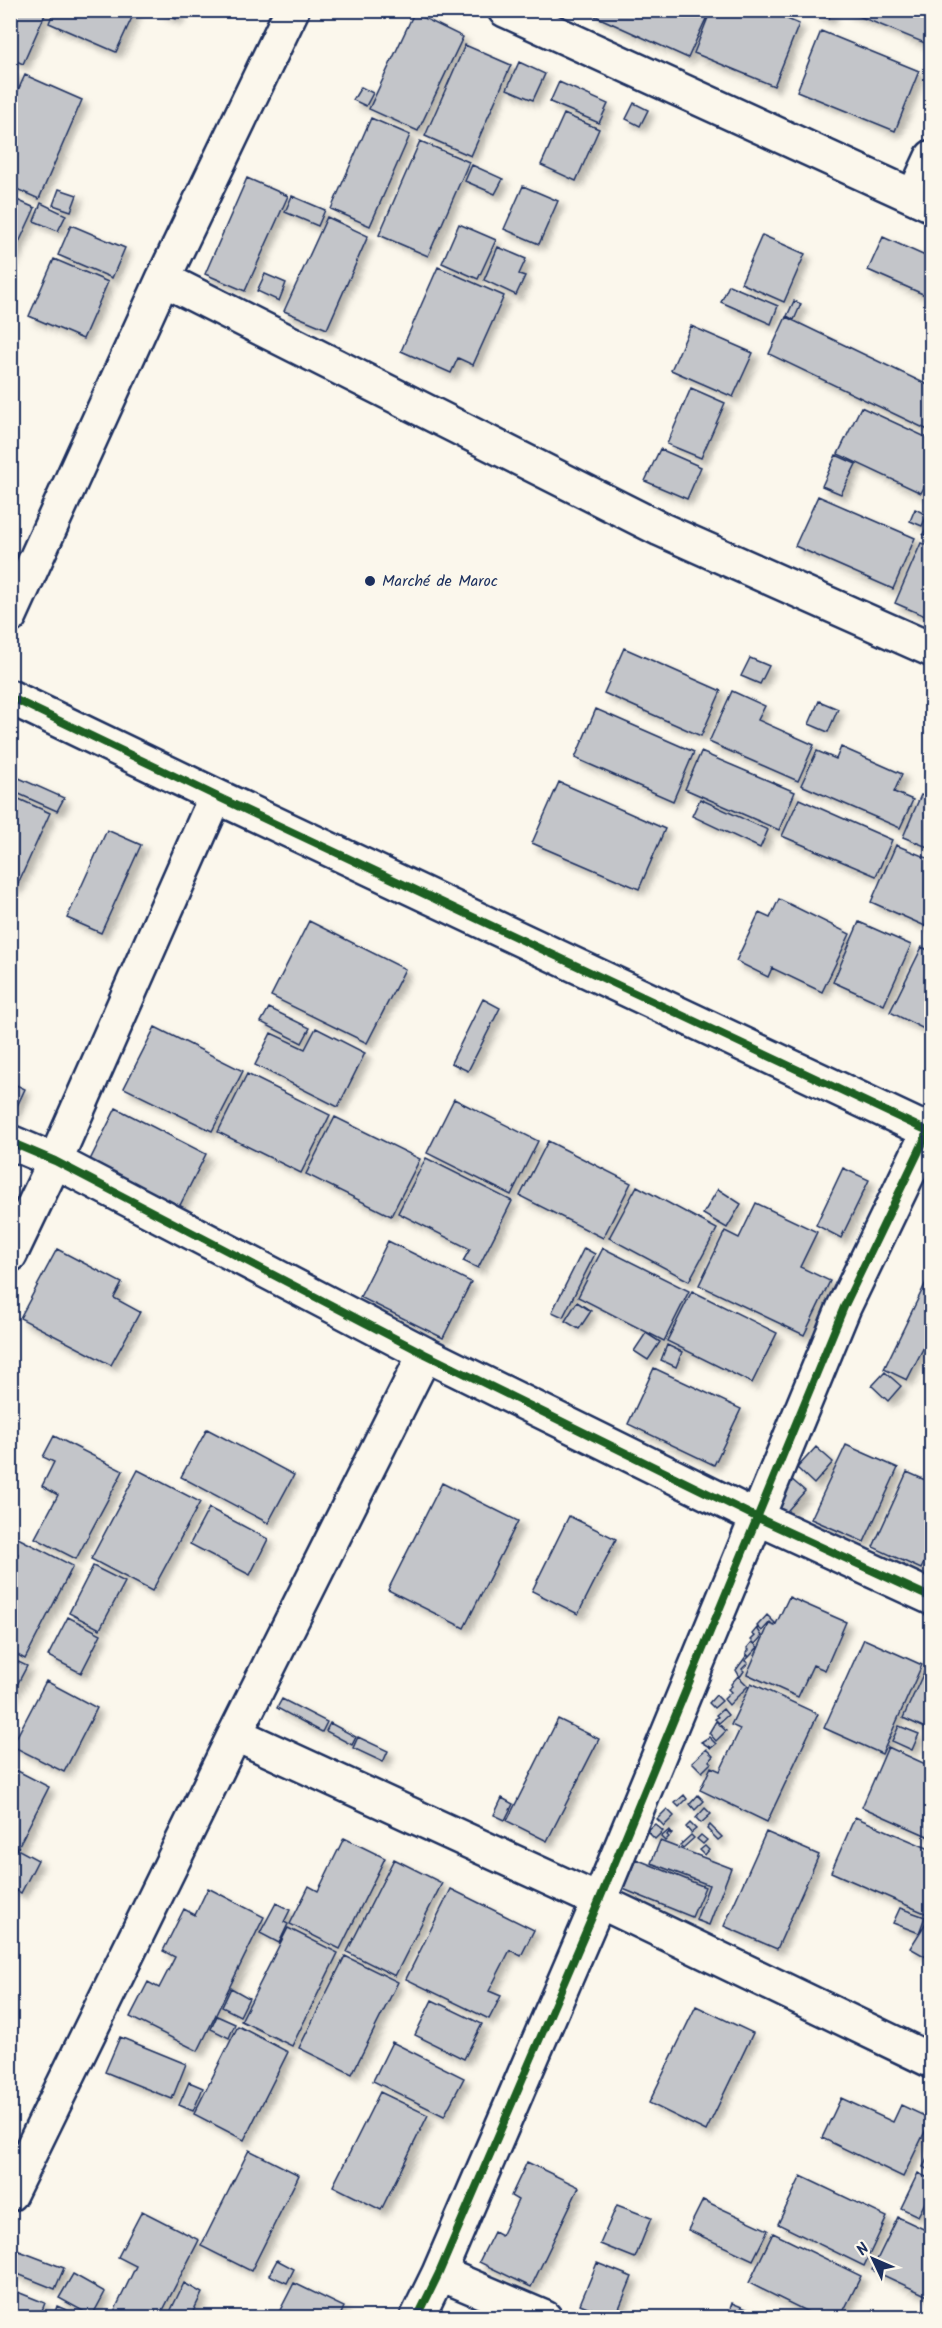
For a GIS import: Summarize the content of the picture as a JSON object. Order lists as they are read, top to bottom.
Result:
{
  "places": ["Marché de Maroc"],
  "north": "top left"
}
